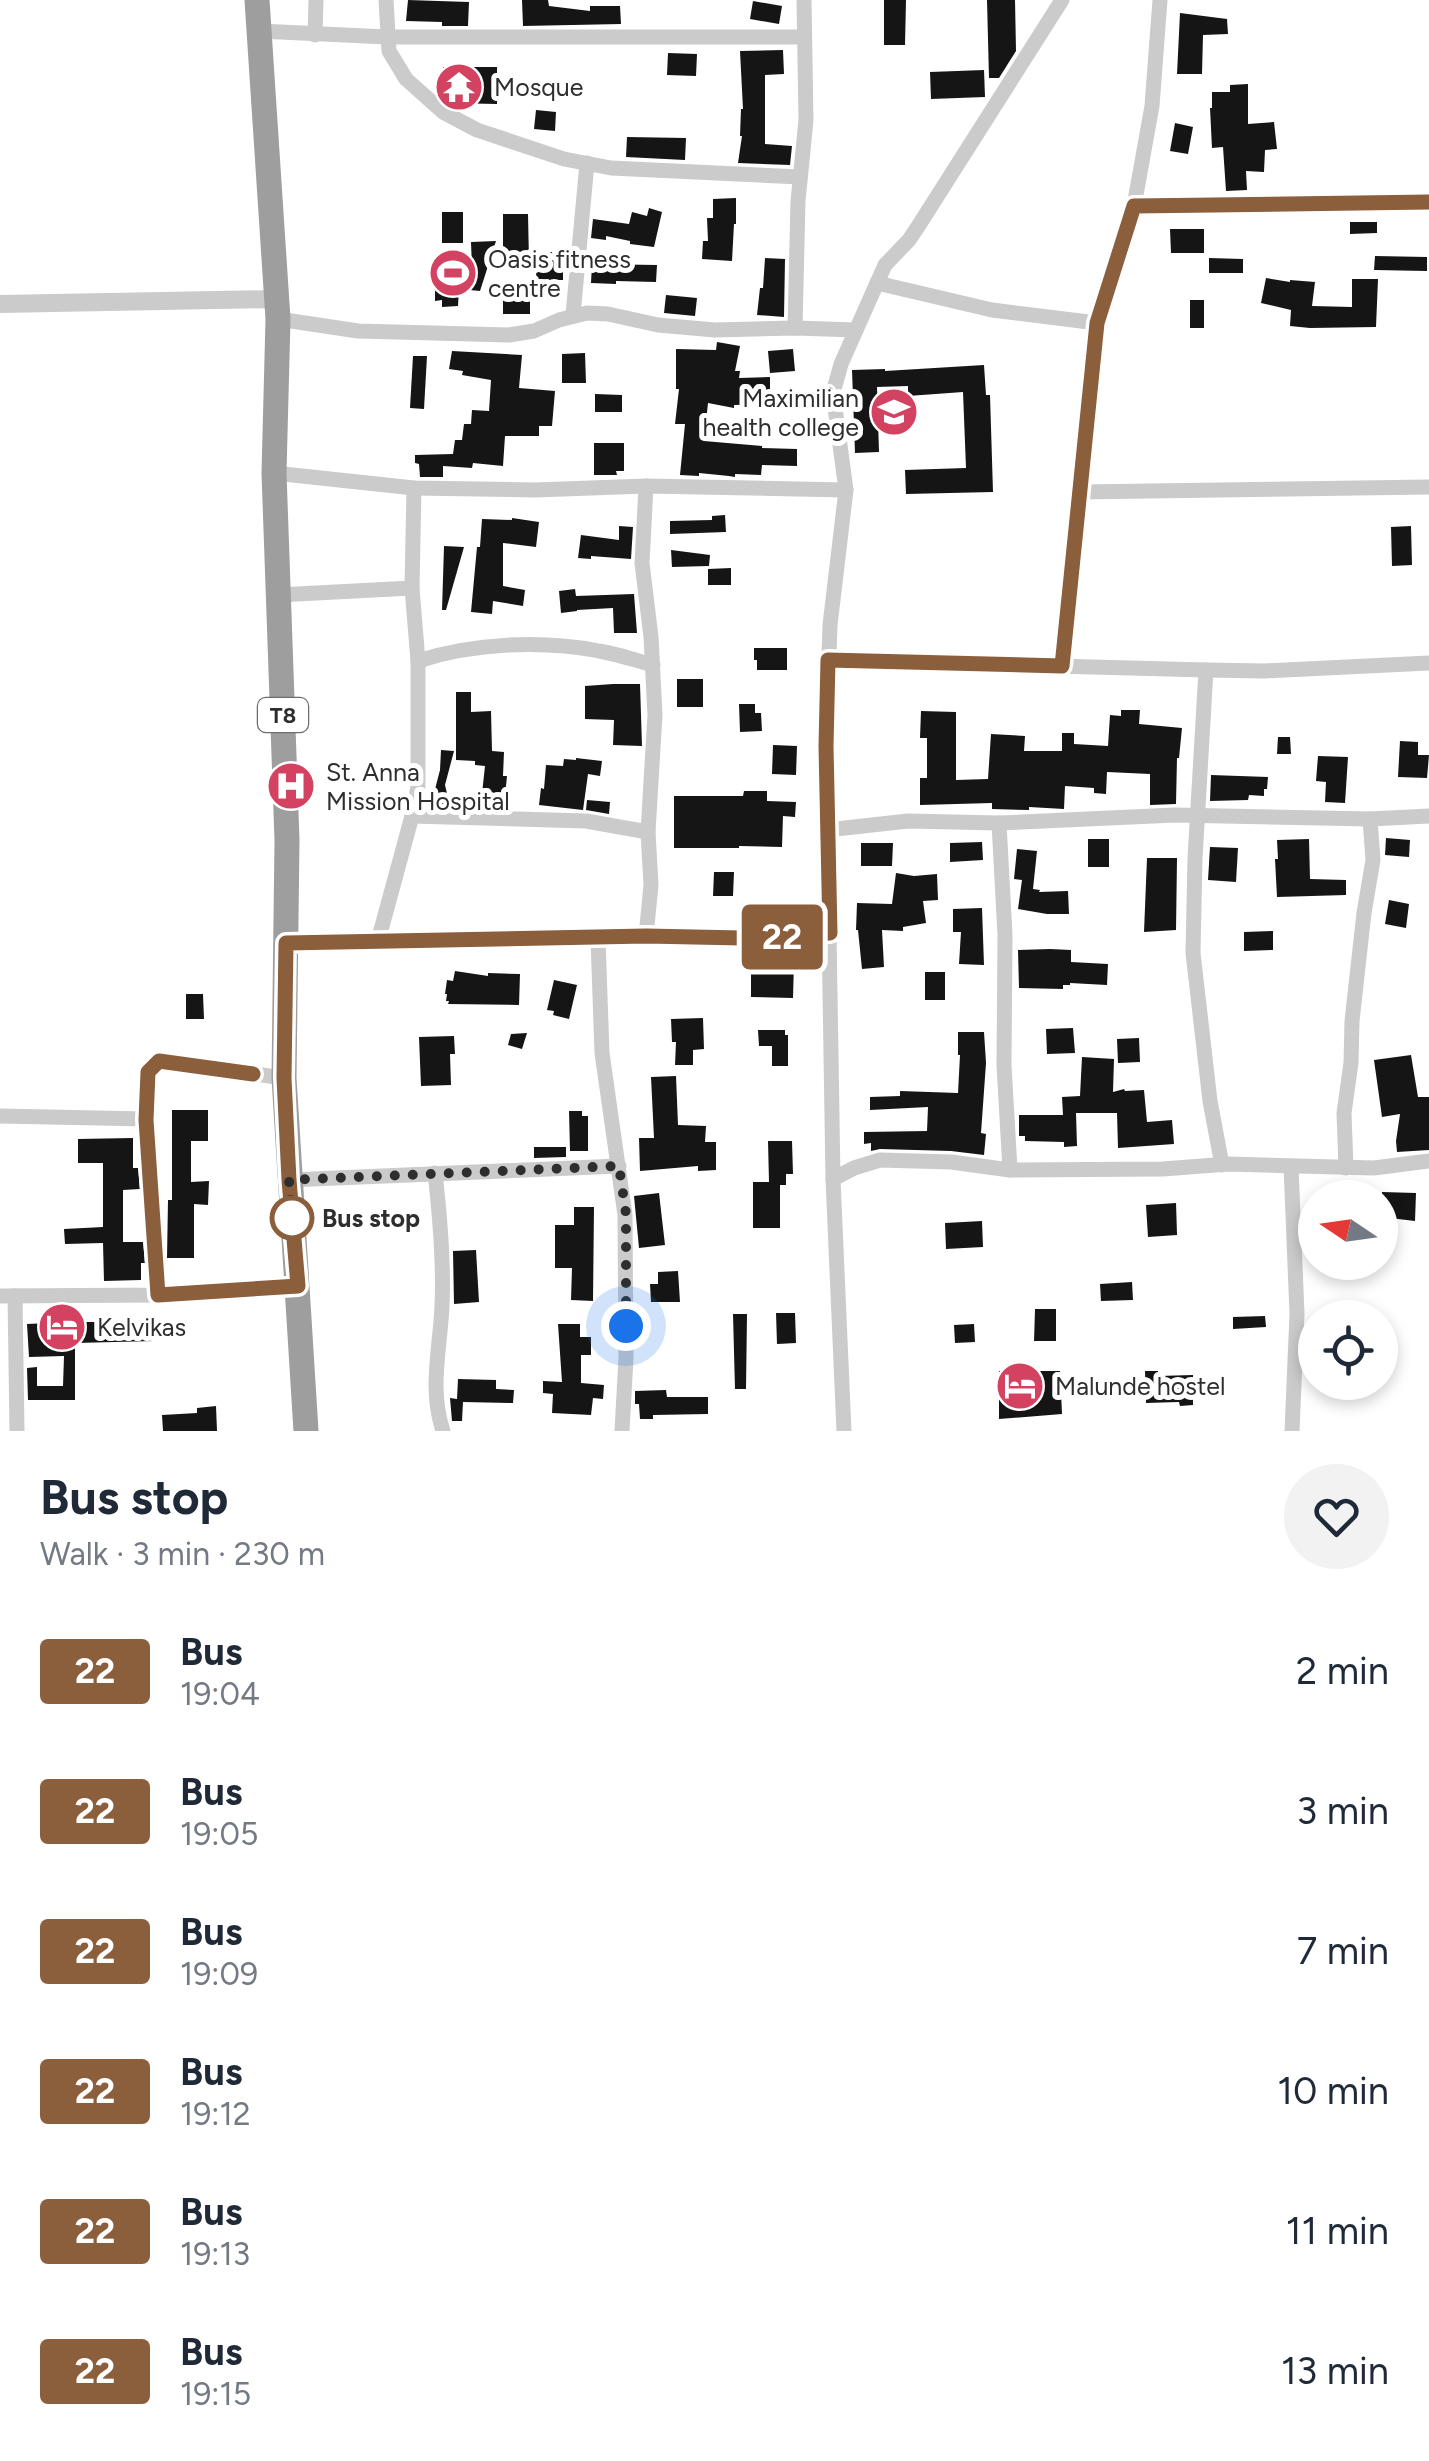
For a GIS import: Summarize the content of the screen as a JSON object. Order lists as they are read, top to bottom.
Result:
{
  "streets": {
    "highway": ["T8"]
  },
  "places": {
    "temple": ["Mosque"],
    "sports": ["Oasis fitness centre"],
    "school or university": ["Maximilian health college"],
    "hospital": ["St. Anna Mission Hospital"],
    "other": ["Bus stop"],
    "hotel": ["Kelvikas", "Malunde hostel"]
  },
  "lines": ["bus line 22"],
  "north": "left",
  "page": {
    "on_map": "22",
    "heading": ["Bus stop", "Walk · 3 min · 230 m"],
    "list": [
      {
        "mark": "22",
        "name": "Bus",
        "note": "19:04",
        "value": "2 min"
      },
      {
        "mark": "22",
        "name": "Bus",
        "note": "19:05",
        "value": "3 min"
      },
      {
        "mark": "22",
        "name": "Bus",
        "note": "19:09",
        "value": "7 min"
      },
      {
        "mark": "22",
        "name": "Bus",
        "note": "19:12",
        "value": "10 min"
      },
      {
        "mark": "22",
        "name": "Bus",
        "note": "19:13",
        "value": "11 min"
      },
      {
        "mark": "22",
        "name": "Bus",
        "note": "19:15",
        "value": "13 min"
      }
    ]
  }
}
